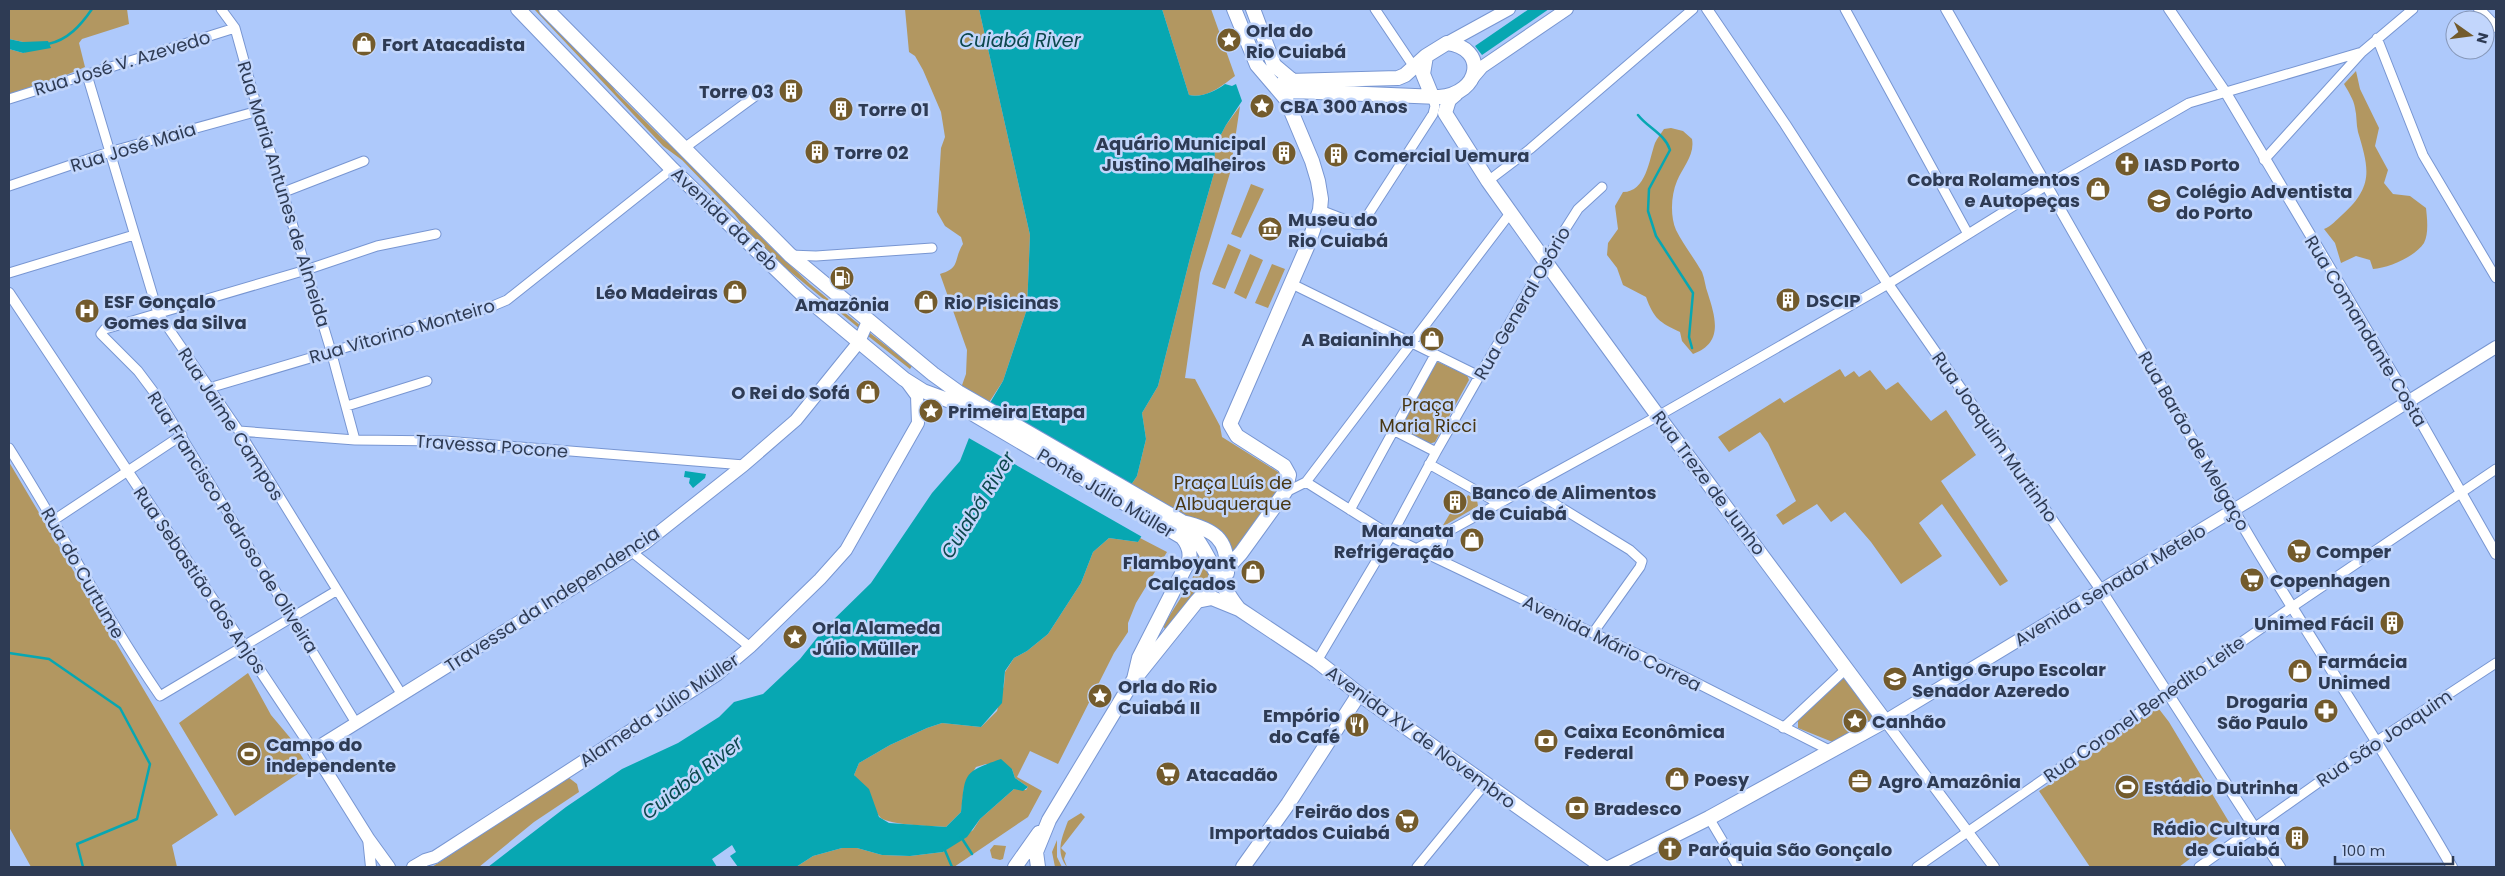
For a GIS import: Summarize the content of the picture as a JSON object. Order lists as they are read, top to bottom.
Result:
{
  "streets": {
    "main road": [
      "Avenida da Feb",
      "Rua Treze de Junho",
      "Ponte Júlio Müller",
      "Rua Sebastião dos Anjos",
      "Avenida Senador Metelo",
      "Travessa da Independencia",
      "Alameda Júlio Müller",
      "Avenida XV de Novembro"
    ],
    "street": [
      "Rua José V. Azevedo",
      "Rua José Maia",
      "Rua Maria Antunes de Almeida",
      "Rua General Osório",
      "Rua Vitorino Monteiro",
      "Rua Comandante Costa",
      "Rua Jaime Campos",
      "Rua Joaquim Murtinho",
      "Rua Barão de Melgaço",
      "Travessa Pocone",
      "Rua Francisco Pedroso de Oliveira",
      "Rua do Curtume",
      "Avenida Mário Correa",
      "Rua Coronel Benedito Leite",
      "Rua São Joaquim"
    ]
  },
  "crossings": [
    ["Rua José V. Azevedo", "Rua Maria Antunes de Almeida"],
    ["Rua José V. Azevedo", "Rua Jaime Campos"],
    ["Rua José Maia", "Rua Maria Antunes de Almeida"],
    ["Rua José Maia", "Rua Jaime Campos"],
    ["Rua Maria Antunes de Almeida", "Rua Vitorino Monteiro"],
    ["Rua Maria Antunes de Almeida", "Travessa Pocone"],
    ["Avenida da Feb", "Rua Vitorino Monteiro"],
    ["Avenida da Feb", "Ponte Júlio Müller"],
    ["Avenida da Feb", "Travessa da Independencia"],
    ["Avenida da Feb", "Alameda Júlio Müller"],
    ["Rua General Osório", "Rua Treze de Junho"],
    ["Rua General Osório", "Avenida Mário Correa"],
    ["Rua General Osório", "Avenida XV de Novembro"],
    ["Rua Vitorino Monteiro", "Rua Jaime Campos"],
    ["Rua Comandante Costa", "Avenida Senador Metelo"],
    ["Rua Comandante Costa", "Rua Coronel Benedito Leite"],
    ["Rua Jaime Campos", "Travessa Pocone"],
    ["Rua Jaime Campos", "Rua Francisco Pedroso de Oliveira"],
    ["Rua Jaime Campos", "Travessa da Independencia"],
    ["Rua Joaquim Murtinho", "Avenida Senador Metelo"],
    ["Rua Joaquim Murtinho", "Rua Coronel Benedito Leite"],
    ["Rua Joaquim Murtinho", "Rua São Joaquim"],
    ["Rua Barão de Melgaço", "Avenida Senador Metelo"],
    ["Rua Barão de Melgaço", "Rua Coronel Benedito Leite"],
    ["Rua Barão de Melgaço", "Rua São Joaquim"],
    ["Travessa Pocone", "Travessa da Independencia"],
    ["Rua Treze de Junho", "Avenida Senador Metelo"],
    ["Rua Treze de Junho", "Rua Coronel Benedito Leite"],
    ["Rua Francisco Pedroso de Oliveira", "Travessa da Independencia"],
    ["Rua do Curtume", "Rua Sebastião dos Anjos"],
    ["Rua Sebastião dos Anjos", "Travessa da Independencia"],
    ["Avenida Senador Metelo", "Avenida Mário Correa"]
  ],
  "water": ["Cuiabá River"],
  "parks": ["Praça Maria Ricci", "Praça Luís de Albuquerque"],
  "places": {
    "place": [
      "Orla do Rio Cuiabá",
      "CBA 300 Anos",
      "Primeira Etapa",
      "Orla Alameda Júlio Müller",
      "Orla do Rio Cuiabá II",
      "Canhão"
    ],
    "shop": [
      "Fort Atacadista",
      "Cobra Rolamentos e Autopeças",
      "Léo Madeiras",
      "Rio Pisicinas",
      "A Baianinha",
      "O Rei do Sofá",
      "Maranata Refrigeração",
      "Flamboyant Calçados",
      "Farmácia Unimed",
      "Poesy"
    ],
    "building": [
      "Torre 03",
      "Torre 01",
      "Torre 02",
      "Aquário Municipal Justino Malheiros",
      "Comercial Uemura",
      "DSCIP",
      "Banco de Alimentos de Cuiabá",
      "Unimed Fácil",
      "Rádio Cultura de Cuiabá"
    ],
    "church": ["IASD Porto", "Paróquia São Gonçalo"],
    "school or university": ["Colégio Adventista do Porto", "Antigo Grupo Escolar Senador Azeredo"],
    "museum": ["Museu do Rio Cuiabá"],
    "fuel station": ["Amazônia"],
    "hospital": ["ESF Gonçalo Gomes da Silva"],
    "supermarket": [
      "Comper",
      "Copenhagen",
      "Atacadão",
      "Feirão dos Importados Cuiabá"
    ],
    "pharmacy": ["Drogaria São Paulo"],
    "restaurant": ["Empório do Café"],
    "bank": ["Caixa Econômica Federal", "Bradesco"],
    "sports": ["Campo do independente", "Estádio Dutrinha"],
    "office": ["Agro Amazônia"]
  },
  "scale_bar": "100 m",
  "north": "right"
}
